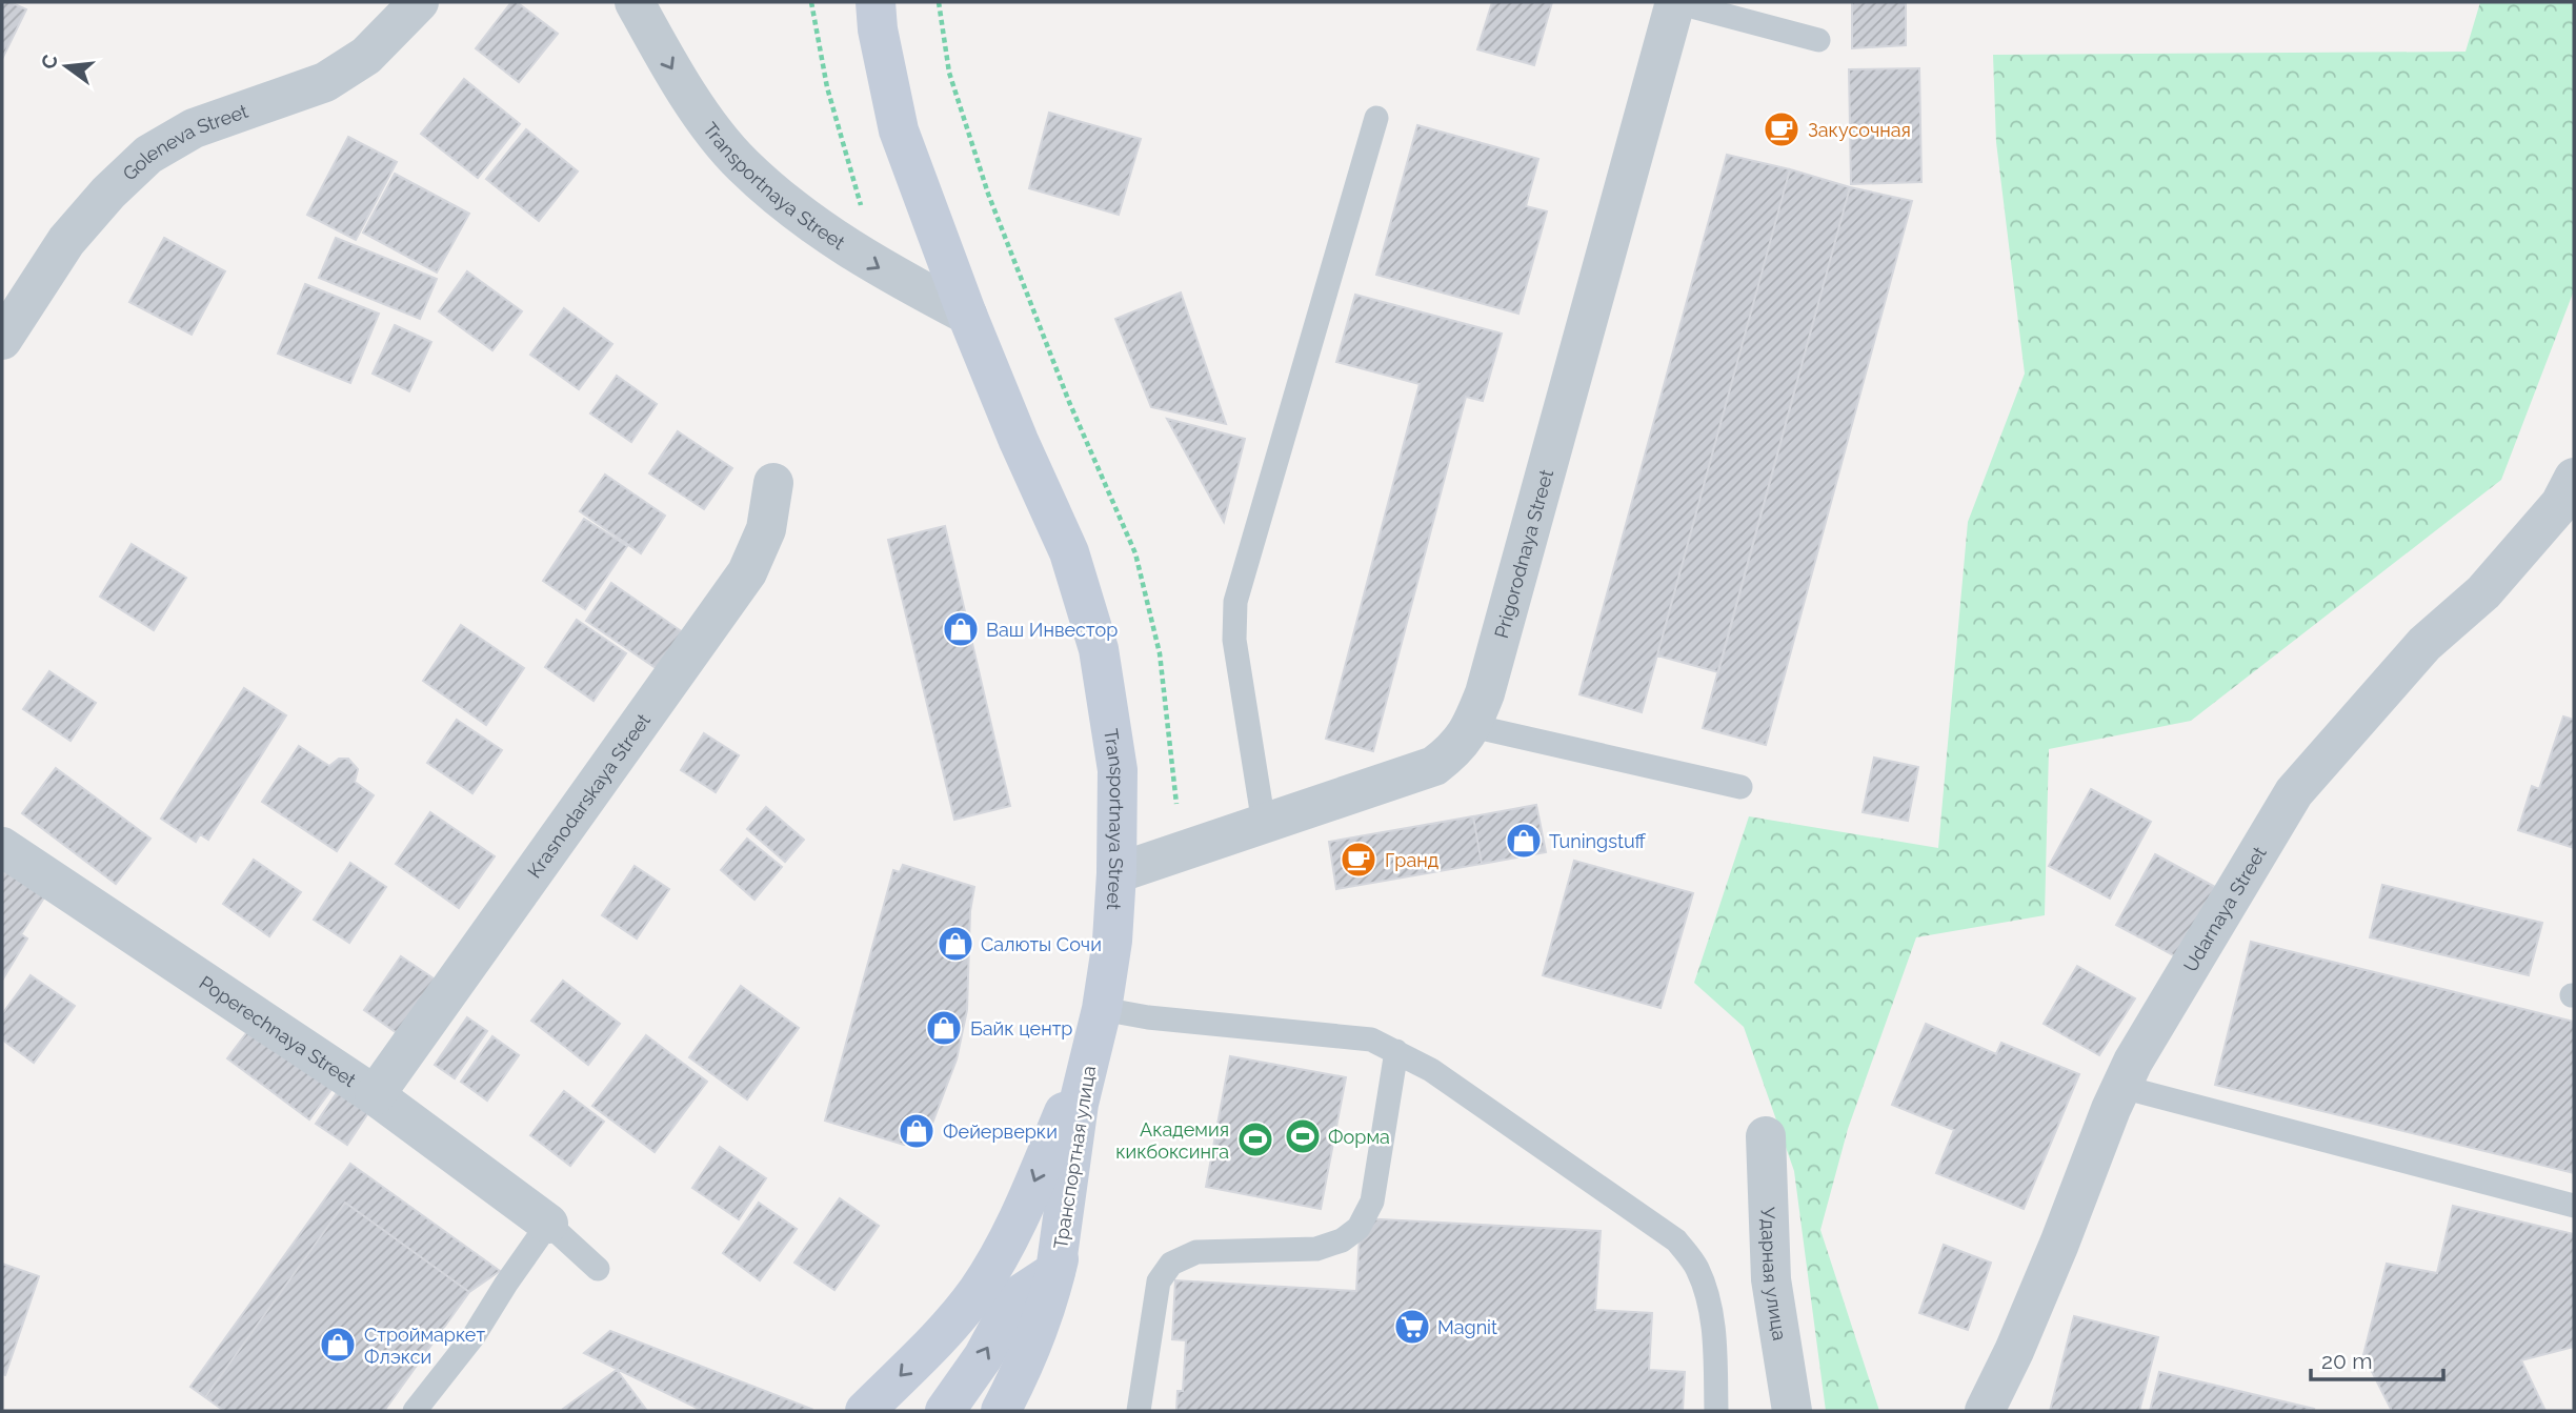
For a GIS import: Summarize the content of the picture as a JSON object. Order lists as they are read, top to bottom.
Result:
{
  "streets": {
    "main road": ["Transportnaya Street", "Транспортная улица"],
    "street": [
      "Goleneva Street",
      "Prigorodnaya Street",
      "Krasnodarskaya Street",
      "Udarnaya Street",
      "Poperechnaya Street",
      "Ударная улица"
    ]
  },
  "crossings": [
    ["Transportnaya Street", "Prigorodnaya Street"],
    ["Transportnaya Street", "Транспортная улица"],
    ["Krasnodarskaya Street", "Poperechnaya Street"]
  ],
  "places": {
    "cafe": ["Закусочная", "Гранд"],
    "shop": [
      "Ваш Инвестор",
      "Tuningstuff",
      "Салюты Сочи",
      "Байк центр",
      "Фейерверки",
      "Строймаркет Флэкси"
    ],
    "sports": ["Форма", "Академия кикбоксинга"],
    "supermarket": ["Magnit"]
  },
  "scale_bar": "20 m",
  "north": "left"
}
